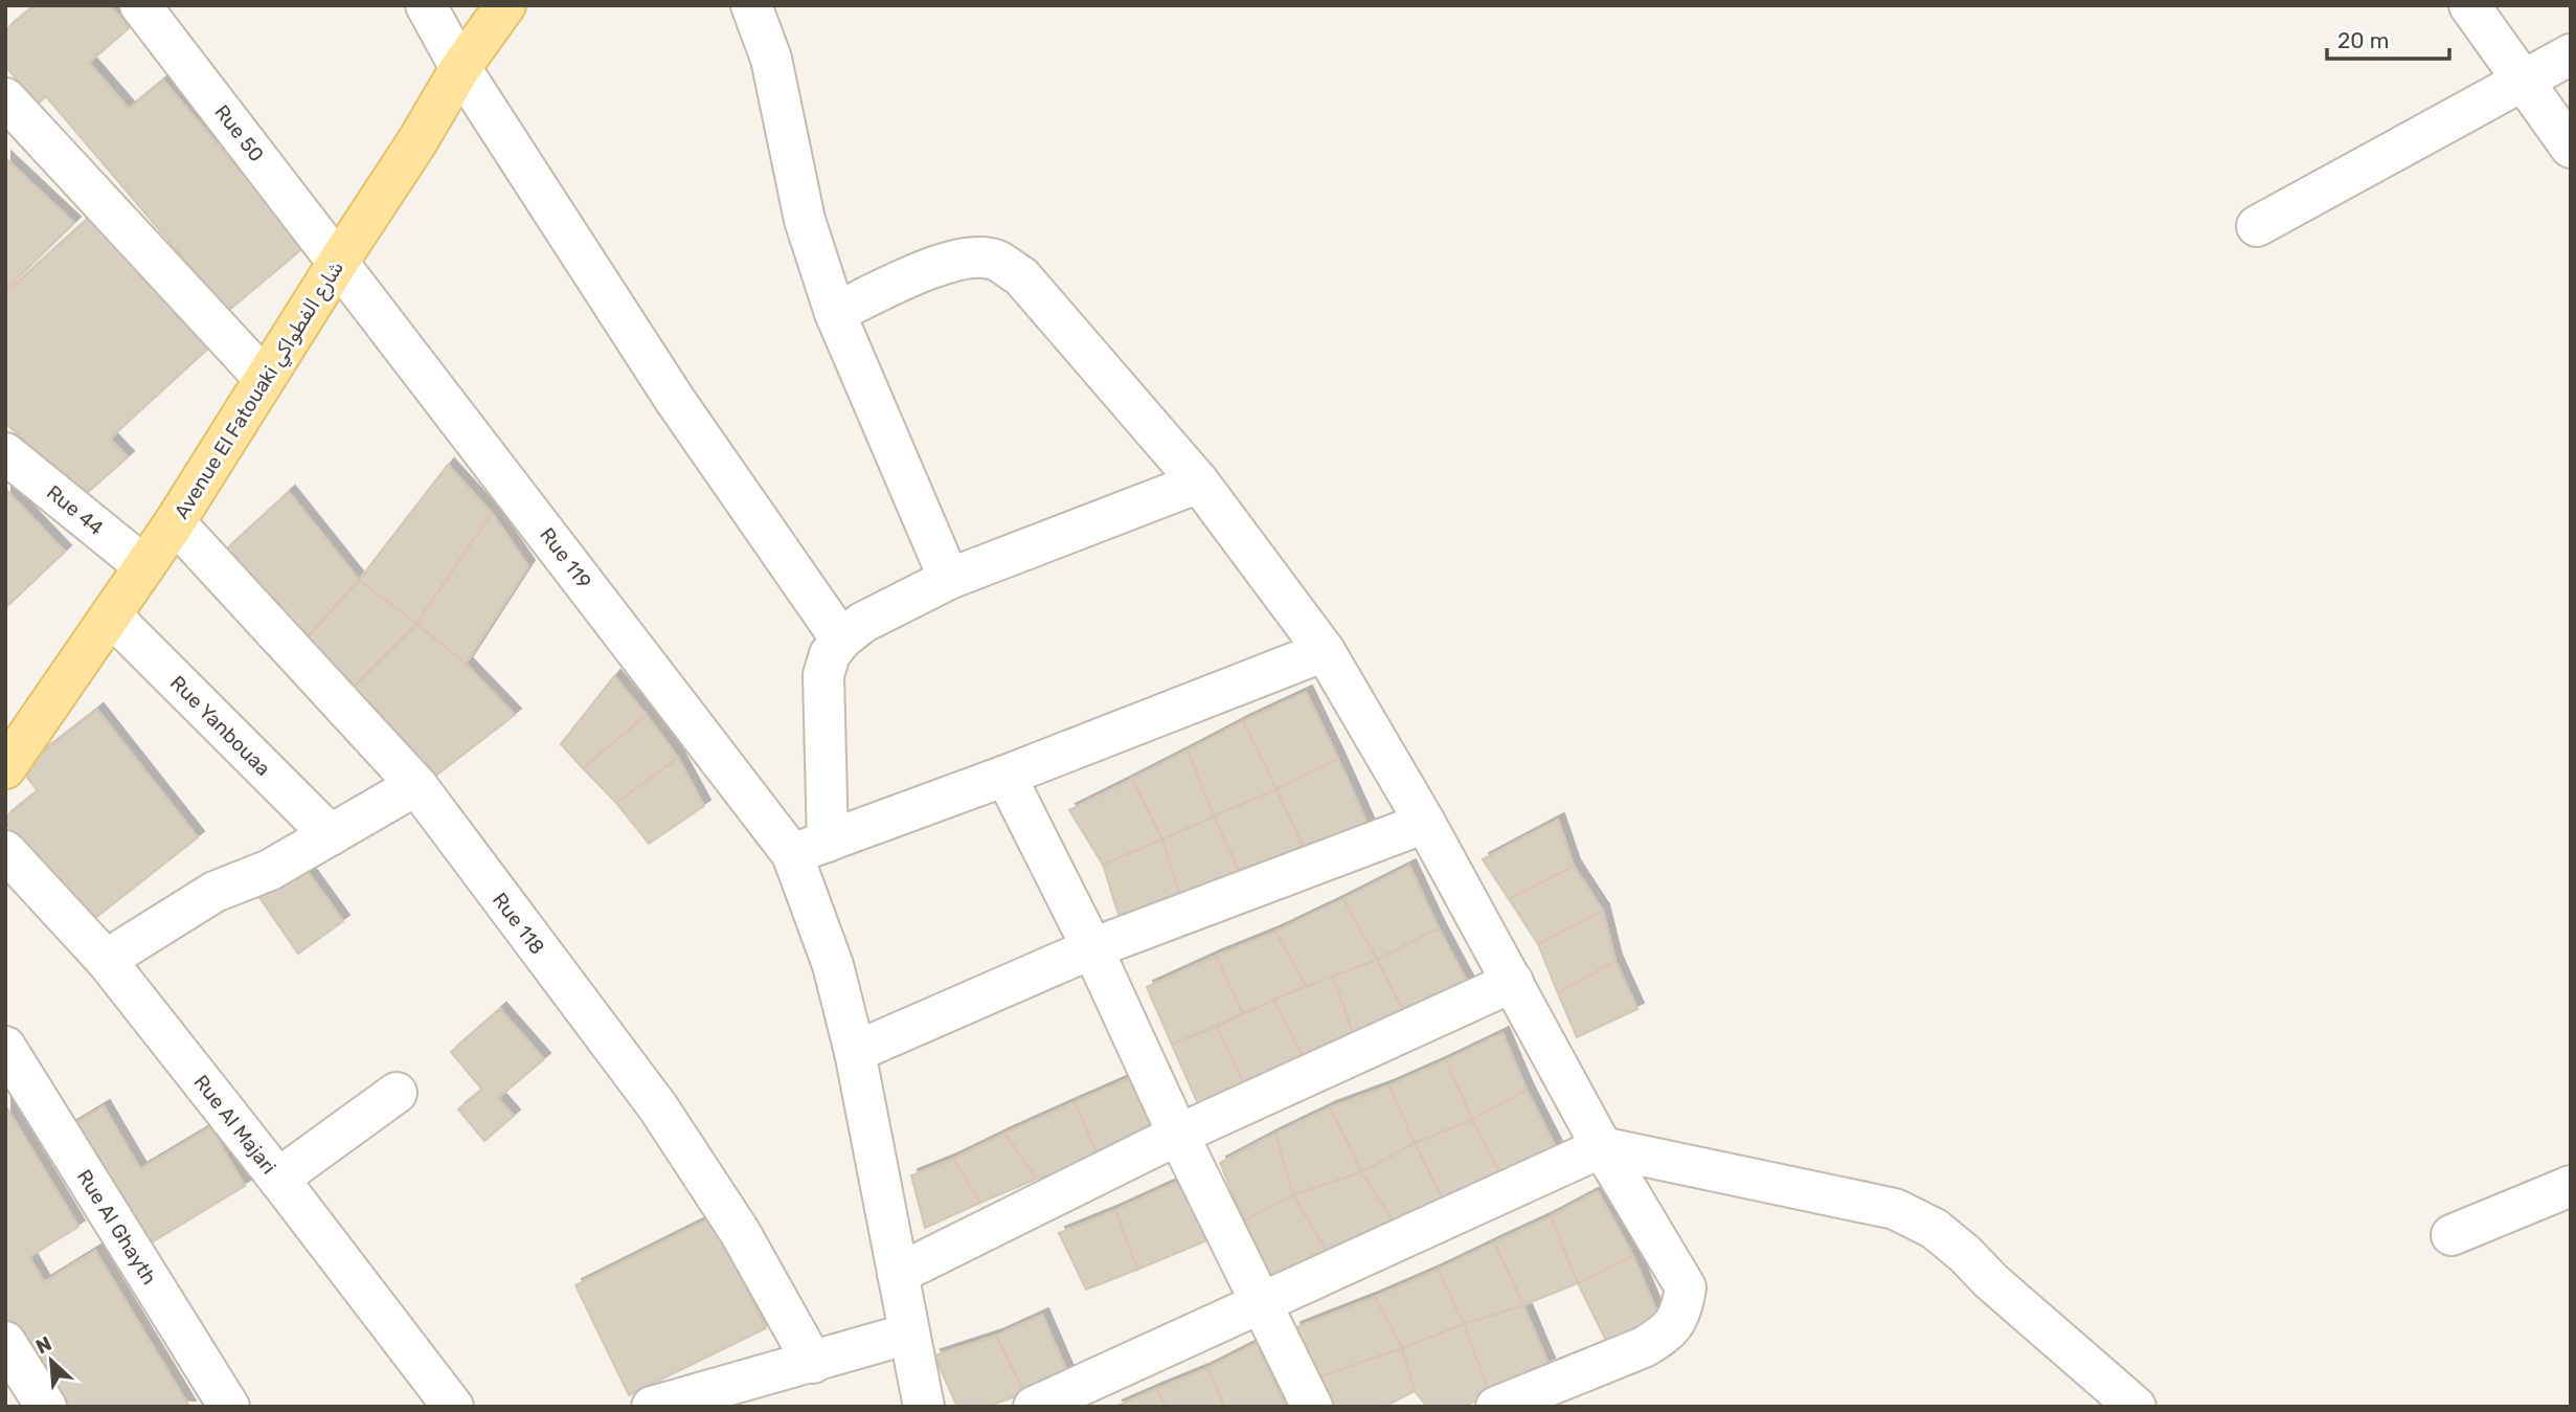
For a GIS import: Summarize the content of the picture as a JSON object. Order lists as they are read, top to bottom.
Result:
{
  "streets": {
    "main road": ["Avenue El Fatouaki شارع الفطواكي"],
    "street": [
      "Rue 50",
      "Rue 44",
      "Rue 119",
      "Rue Yanbouaa",
      "Rue 118",
      "Rue Al Majari",
      "Rue Al Ghayth"
    ]
  },
  "crossings": [
    ["Rue 50", "Avenue El Fatouaki شارع الفطواكي"],
    ["Rue 50", "Rue 119"],
    ["Avenue El Fatouaki شارع الفطواكي", "Rue 44"],
    ["Avenue El Fatouaki شارع الفطواكي", "Rue 119"],
    ["Avenue El Fatouaki شارع الفطواكي", "Rue Yanbouaa"],
    ["Avenue El Fatouaki شارع الفطواكي", "Rue 118"]
  ],
  "scale_bar": "20 m",
  "north": "top left"
}
